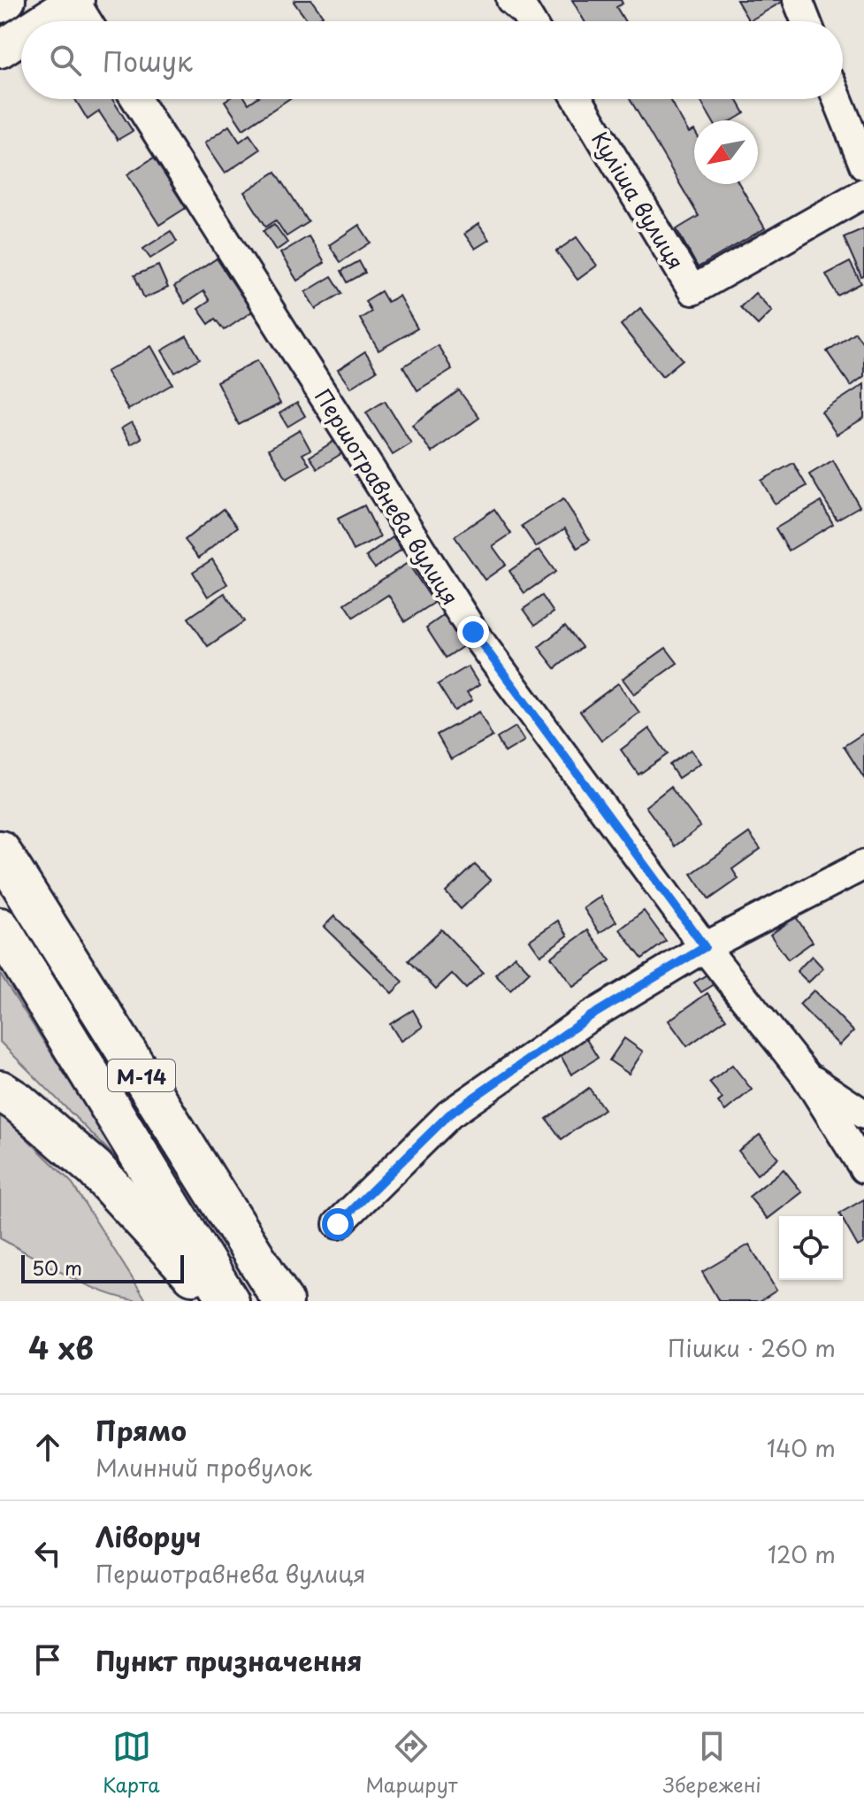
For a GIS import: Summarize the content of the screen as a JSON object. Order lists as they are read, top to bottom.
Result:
{
  "streets": {
    "highway": ["М-14"],
    "street": ["Куліша вулиця", "Першотравнева вулиця"]
  },
  "scale_bar": "50 m",
  "north": "bottom left",
  "page": {
    "search": "Пошук",
    "scale": "50 m",
    "heading": ["4 хв", "Пішки · 260 m"],
    "list": [
      ["Прямо", "Млинний провулок", "140 m"],
      ["Ліворуч", "Першотравнева вулиця", "120 m"],
      "Пункт призначення"
    ],
    "nav": ["Карта", "Маршрут", "Збережені"]
  }
}
